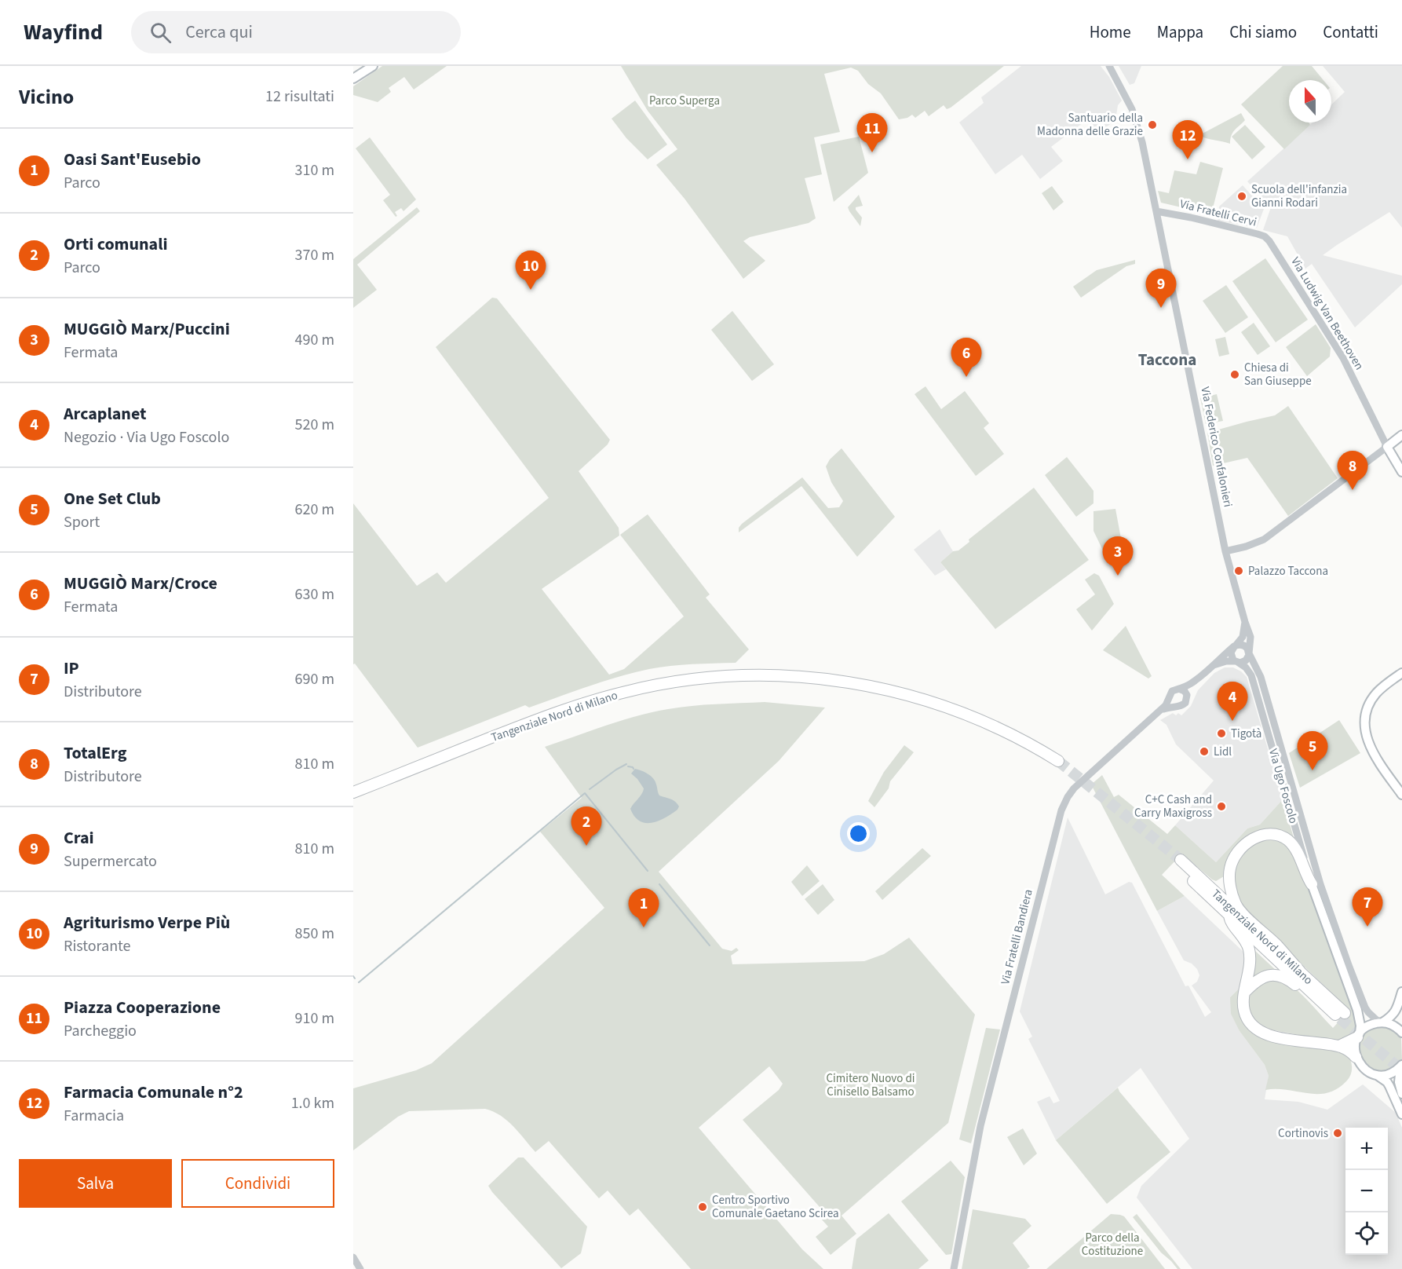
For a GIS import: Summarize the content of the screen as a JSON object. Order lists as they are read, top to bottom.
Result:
{
  "streets": {
    "highway": ["Tangenziale Nord di Milano"],
    "main road": ["Via Ugo Foscolo"],
    "street": [
      "Via Fratelli Cervi",
      "Via Ludwig Van Beethoven",
      "Via Federico Confalonieri",
      "Via Fratelli Bandiera"
    ]
  },
  "crossings": [
    ["Via Fratelli Cervi", "Via Ludwig Van Beethoven"],
    ["Via Fratelli Cervi", "Via Federico Confalonieri"],
    ["Via Federico Confalonieri", "Via Ugo Foscolo"],
    ["Via Federico Confalonieri", "Via Fratelli Bandiera"],
    ["Via Ugo Foscolo", "Via Fratelli Bandiera"]
  ],
  "districts": ["Taccona"],
  "parks": ["Parco Superga", "Cimitero Nuovo di Cinisello Balsamo", "Parco della Costituzione"],
  "places": [
    "Santuario della Madonna delle Grazie",
    "Scuola dell'infanzia Gianni Rodari",
    "Chiesa di San Giuseppe",
    "Palazzo Taccona",
    "Tigotà",
    "Lidl",
    "C+C Cash and Carry Maxigross",
    "Cortinovis",
    "Centro Sportivo Comunale Gaetano Scirea"
  ],
  "north": "top",
  "page": {
    "header": "Wayfind",
    "search": "Cerca qui",
    "nav": [
      "Home",
      "Mappa",
      "Chi siamo",
      "Contatti"
    ],
    "heading": ["Vicino", "12 risultati"],
    "pins": [
      "11",
      "12",
      "10",
      "9",
      "6",
      "8",
      "3",
      "4",
      "5",
      "2",
      "7",
      "1"
    ],
    "list": [
      {
        "mark": "1",
        "name": "Oasi Sant'Eusebio",
        "note": "Parco",
        "value": "310 m"
      },
      {
        "mark": "2",
        "name": "Orti comunali",
        "note": "Parco",
        "value": "370 m"
      },
      {
        "mark": "3",
        "name": "MUGGIÒ Marx/Puccini",
        "note": "Fermata",
        "value": "490 m"
      },
      {
        "mark": "4",
        "name": "Arcaplanet",
        "note": "Negozio · Via Ugo Foscolo",
        "value": "520 m"
      },
      {
        "mark": "5",
        "name": "One Set Club",
        "note": "Sport",
        "value": "620 m"
      },
      {
        "mark": "6",
        "name": "MUGGIÒ Marx/Croce",
        "note": "Fermata",
        "value": "630 m"
      },
      {
        "mark": "7",
        "name": "IP",
        "note": "Distributore",
        "value": "690 m"
      },
      {
        "mark": "8",
        "name": "TotalErg",
        "note": "Distributore",
        "value": "810 m"
      },
      {
        "mark": "9",
        "name": "Crai",
        "note": "Supermercato",
        "value": "810 m"
      },
      {
        "mark": "10",
        "name": "Agriturismo Verpe Più",
        "note": "Ristorante",
        "value": "850 m"
      },
      {
        "mark": "11",
        "name": "Piazza Cooperazione",
        "note": "Parcheggio",
        "value": "910 m"
      },
      {
        "mark": "12",
        "name": "Farmacia Comunale n°2",
        "note": "Farmacia",
        "value": "1.0 km"
      }
    ],
    "map_buttons": ["+", "−"],
    "buttons": ["Salva", "Condividi"]
  }
}
